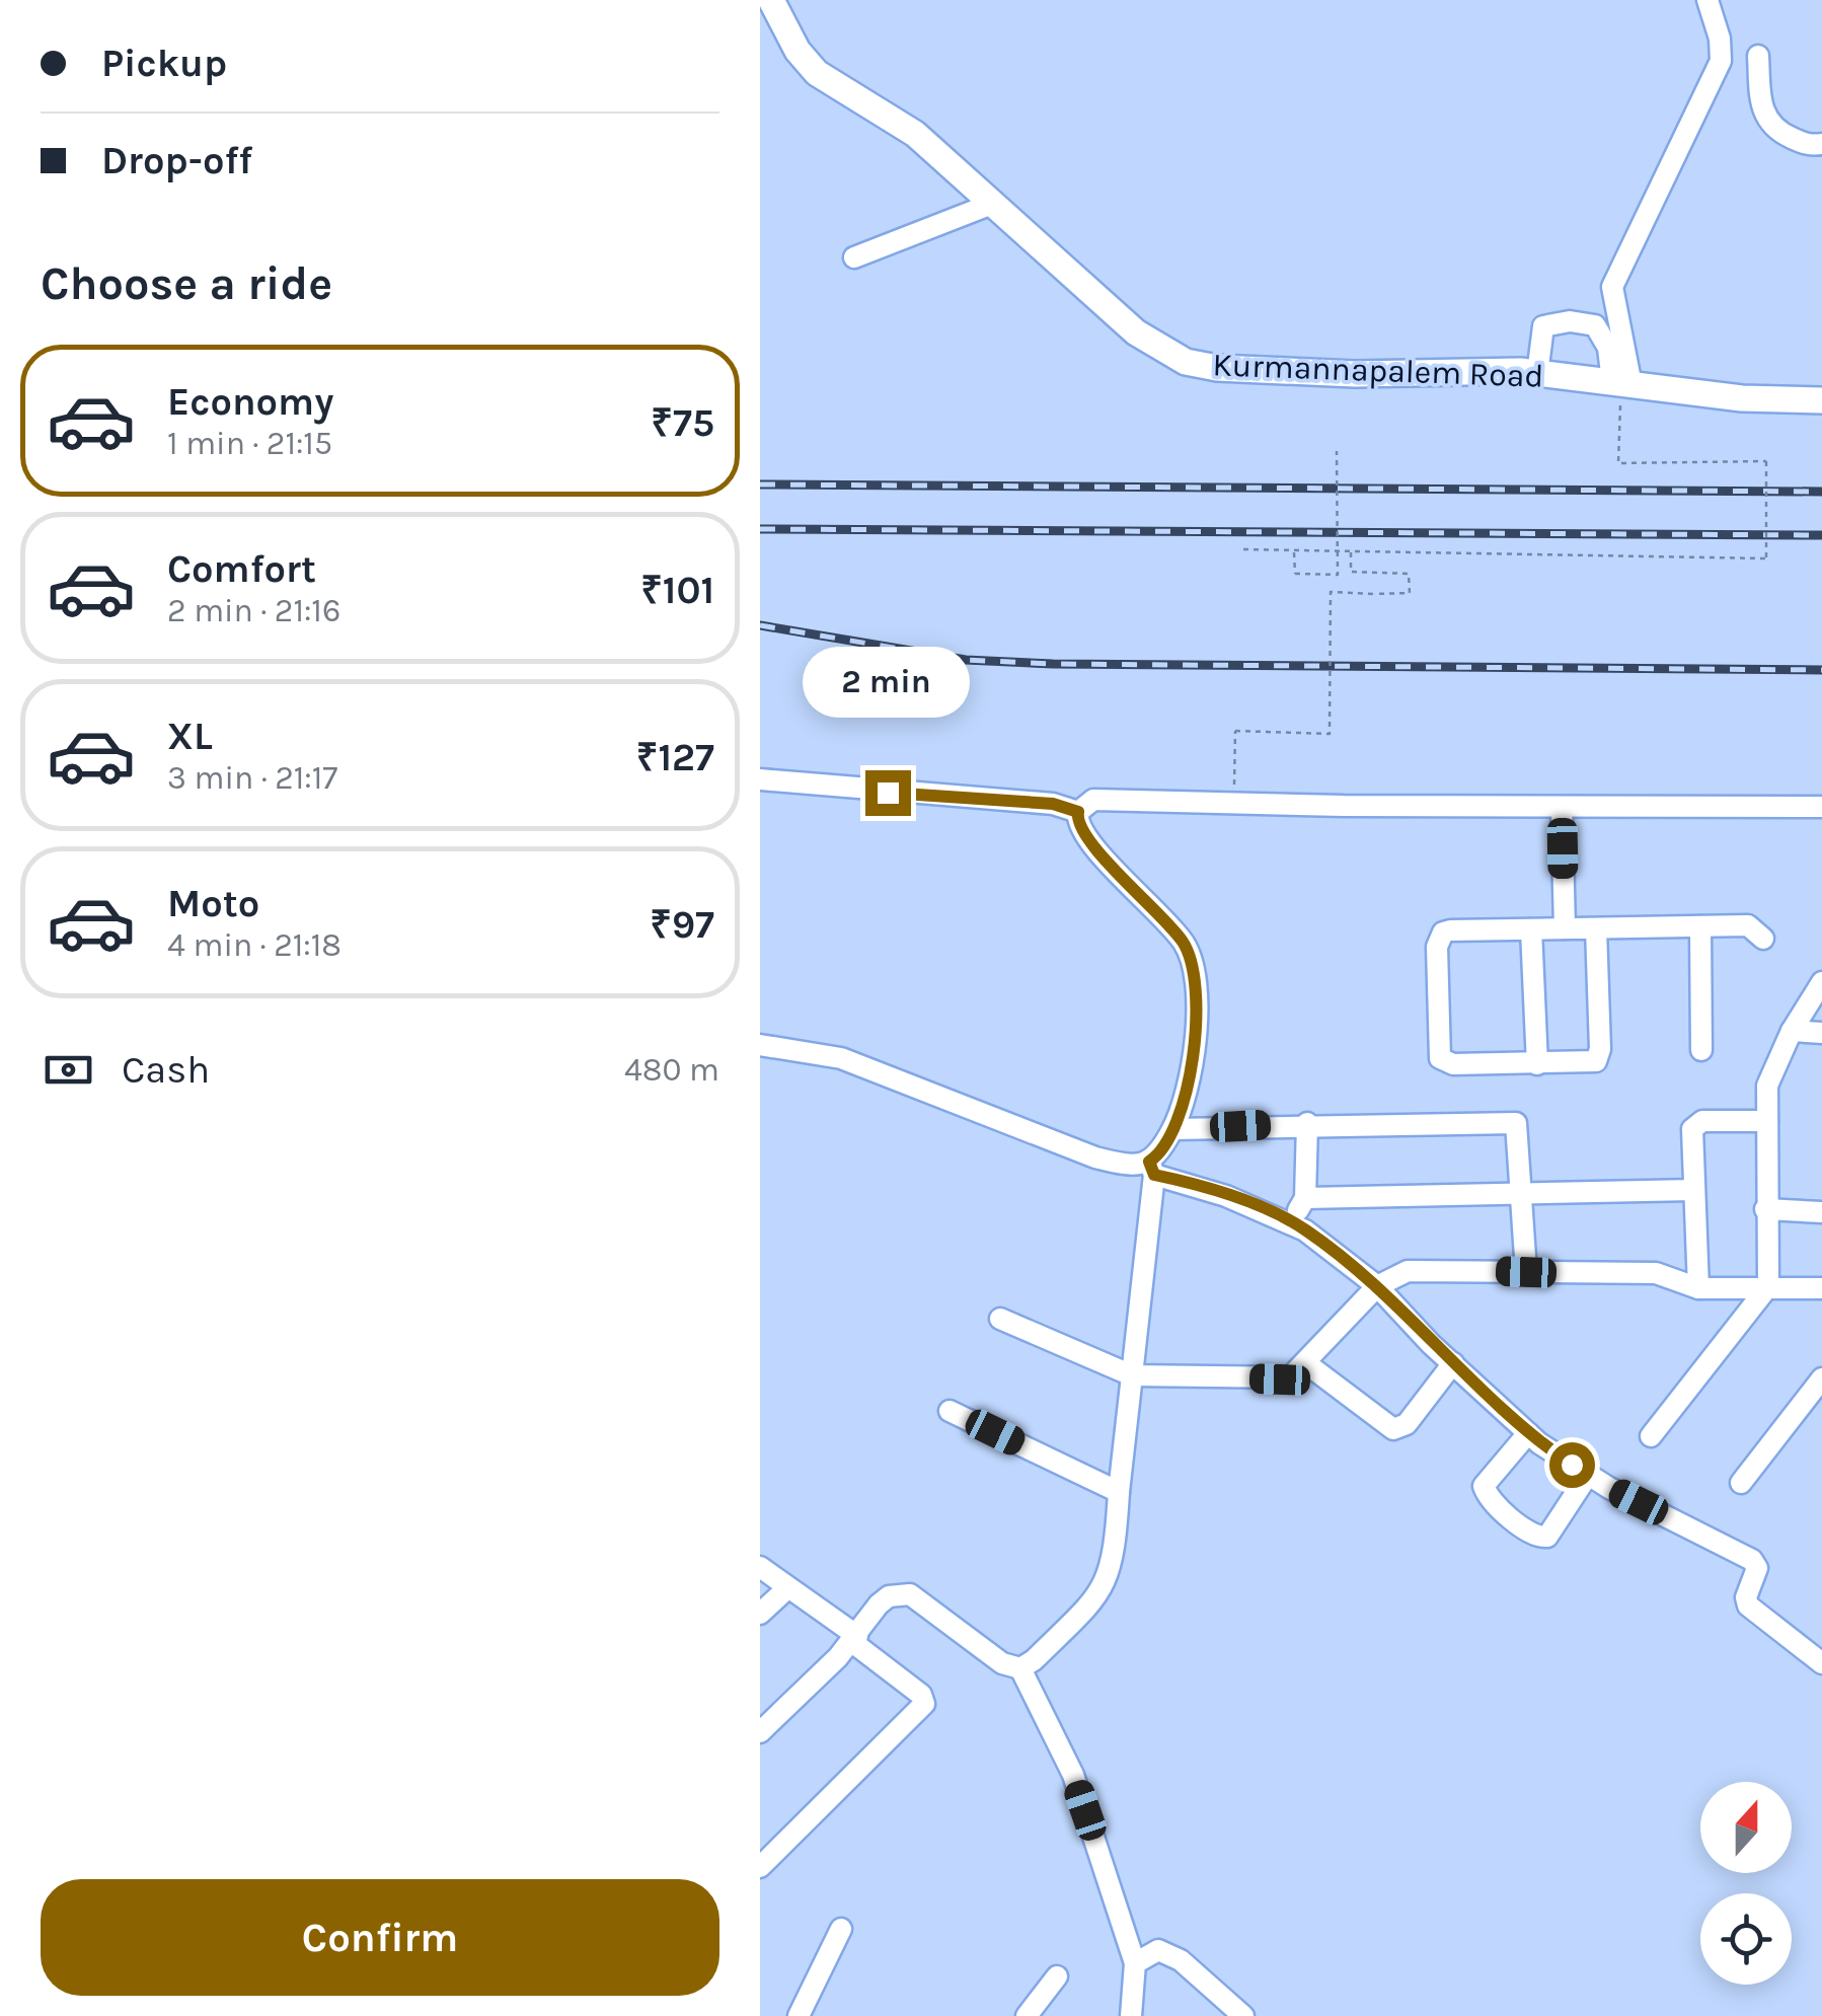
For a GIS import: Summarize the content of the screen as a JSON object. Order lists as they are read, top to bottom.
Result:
{
  "streets": {
    "main road": ["Kurmannapalem Road"]
  },
  "north": "top",
  "page": {
    "banner": ["Pickup", "Drop-off"],
    "heading": "Choose a ride",
    "list": [
      {
        "name": "Economy",
        "note": "1 min · 21:15",
        "value": "₹75"
      },
      {
        "name": "Comfort",
        "note": "2 min · 21:16",
        "value": "₹101"
      },
      {
        "name": "XL",
        "note": "3 min · 21:17",
        "value": "₹127"
      },
      {
        "name": "Moto",
        "note": "4 min · 21:18",
        "value": "₹97"
      }
    ],
    "bubble": "2 min",
    "pay": ["Cash", "480 m"],
    "buttons": "Confirm"
  }
}
